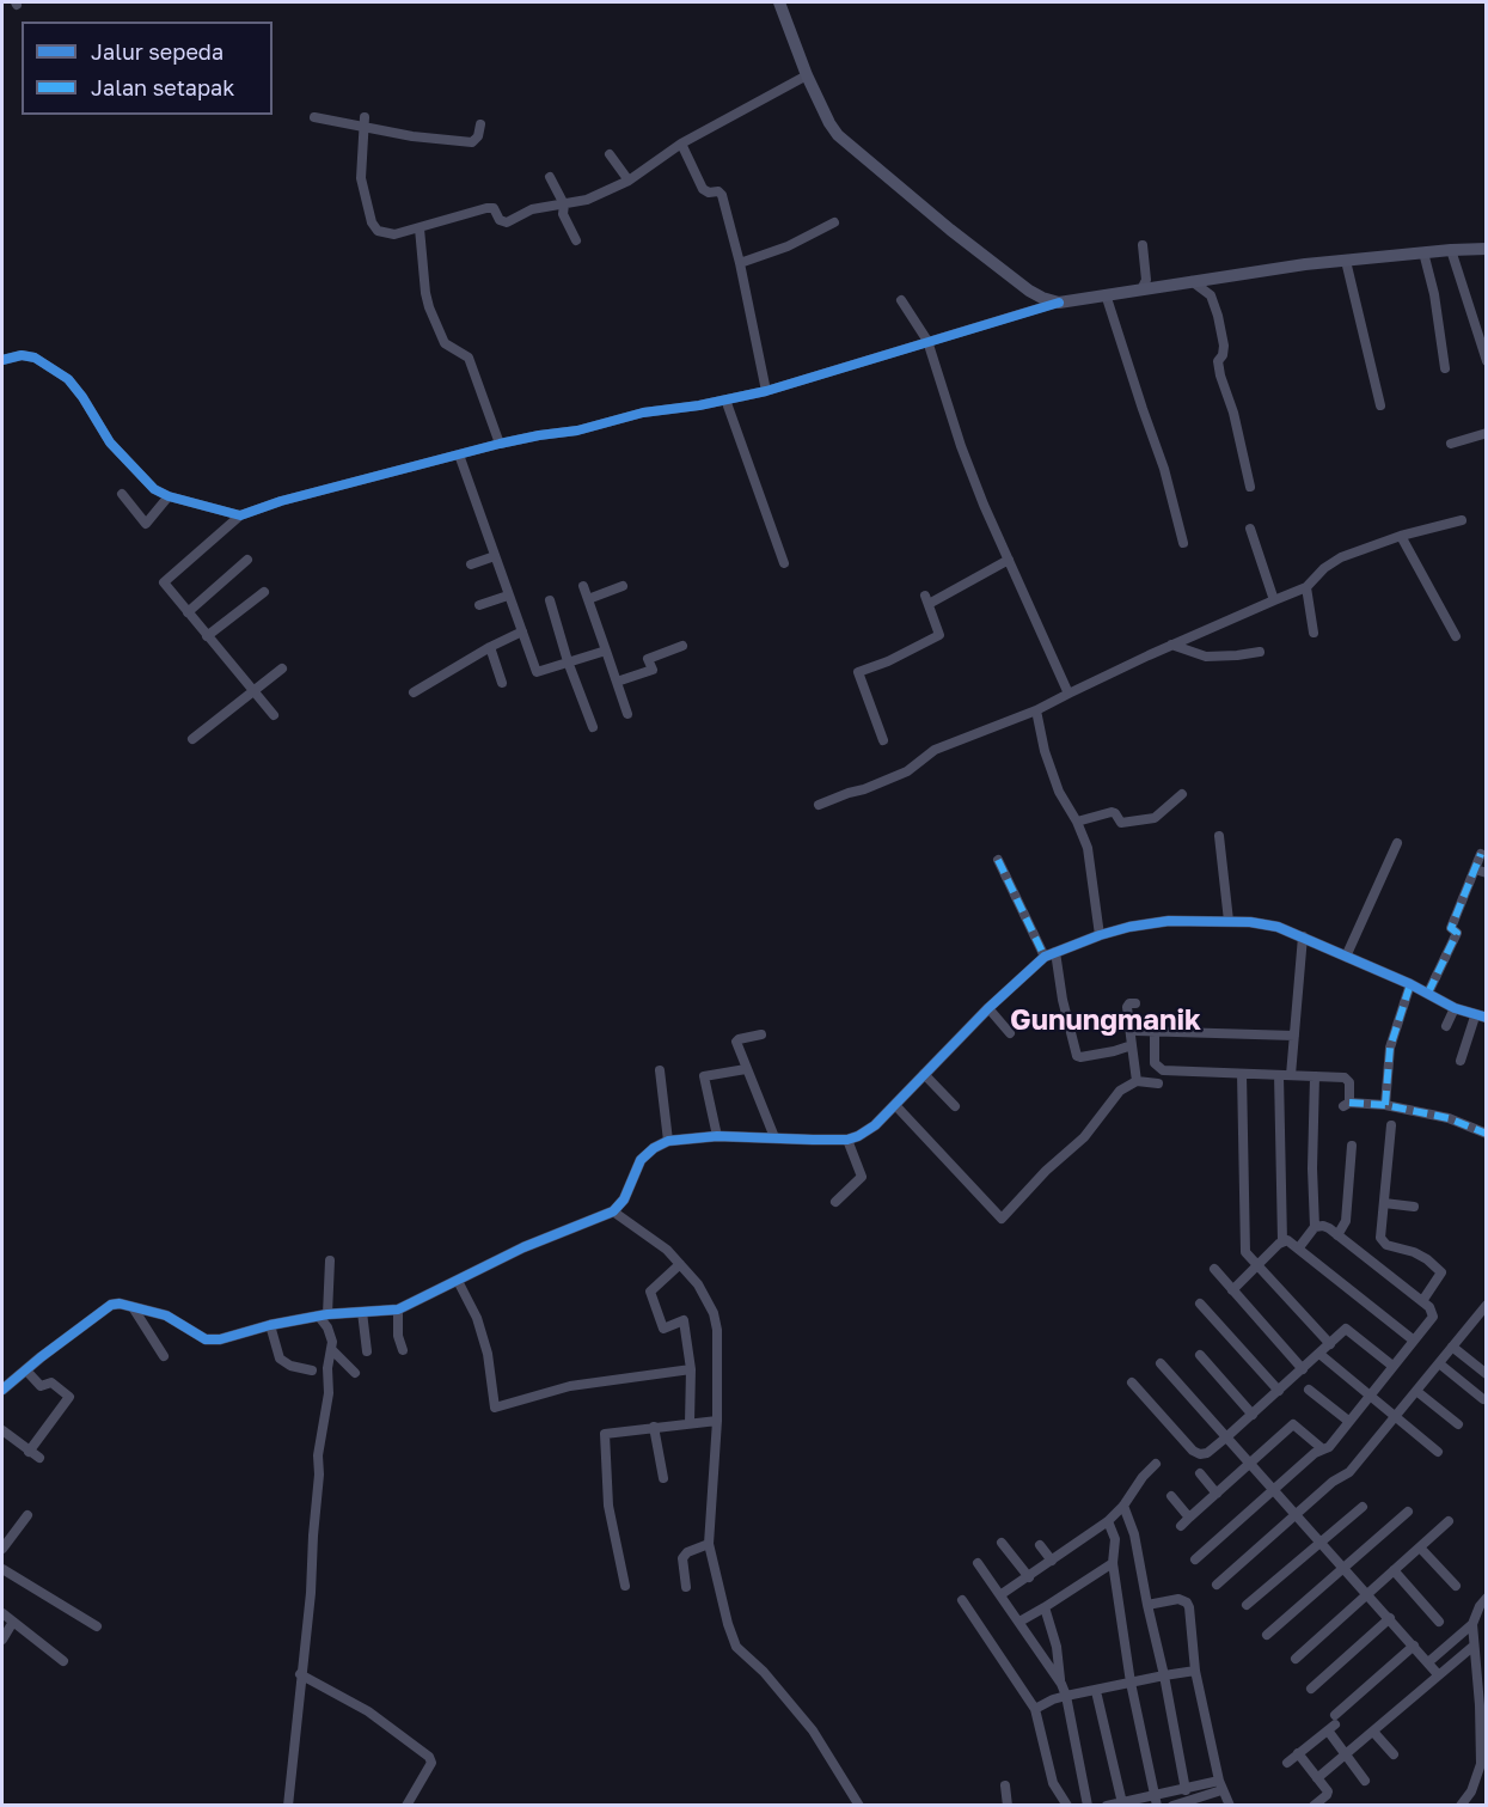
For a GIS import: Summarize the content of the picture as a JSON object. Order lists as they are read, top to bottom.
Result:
{
  "districts": ["Gunungmanik"],
  "legend": ["Jalur sepeda", "Jalan setapak"]
}
